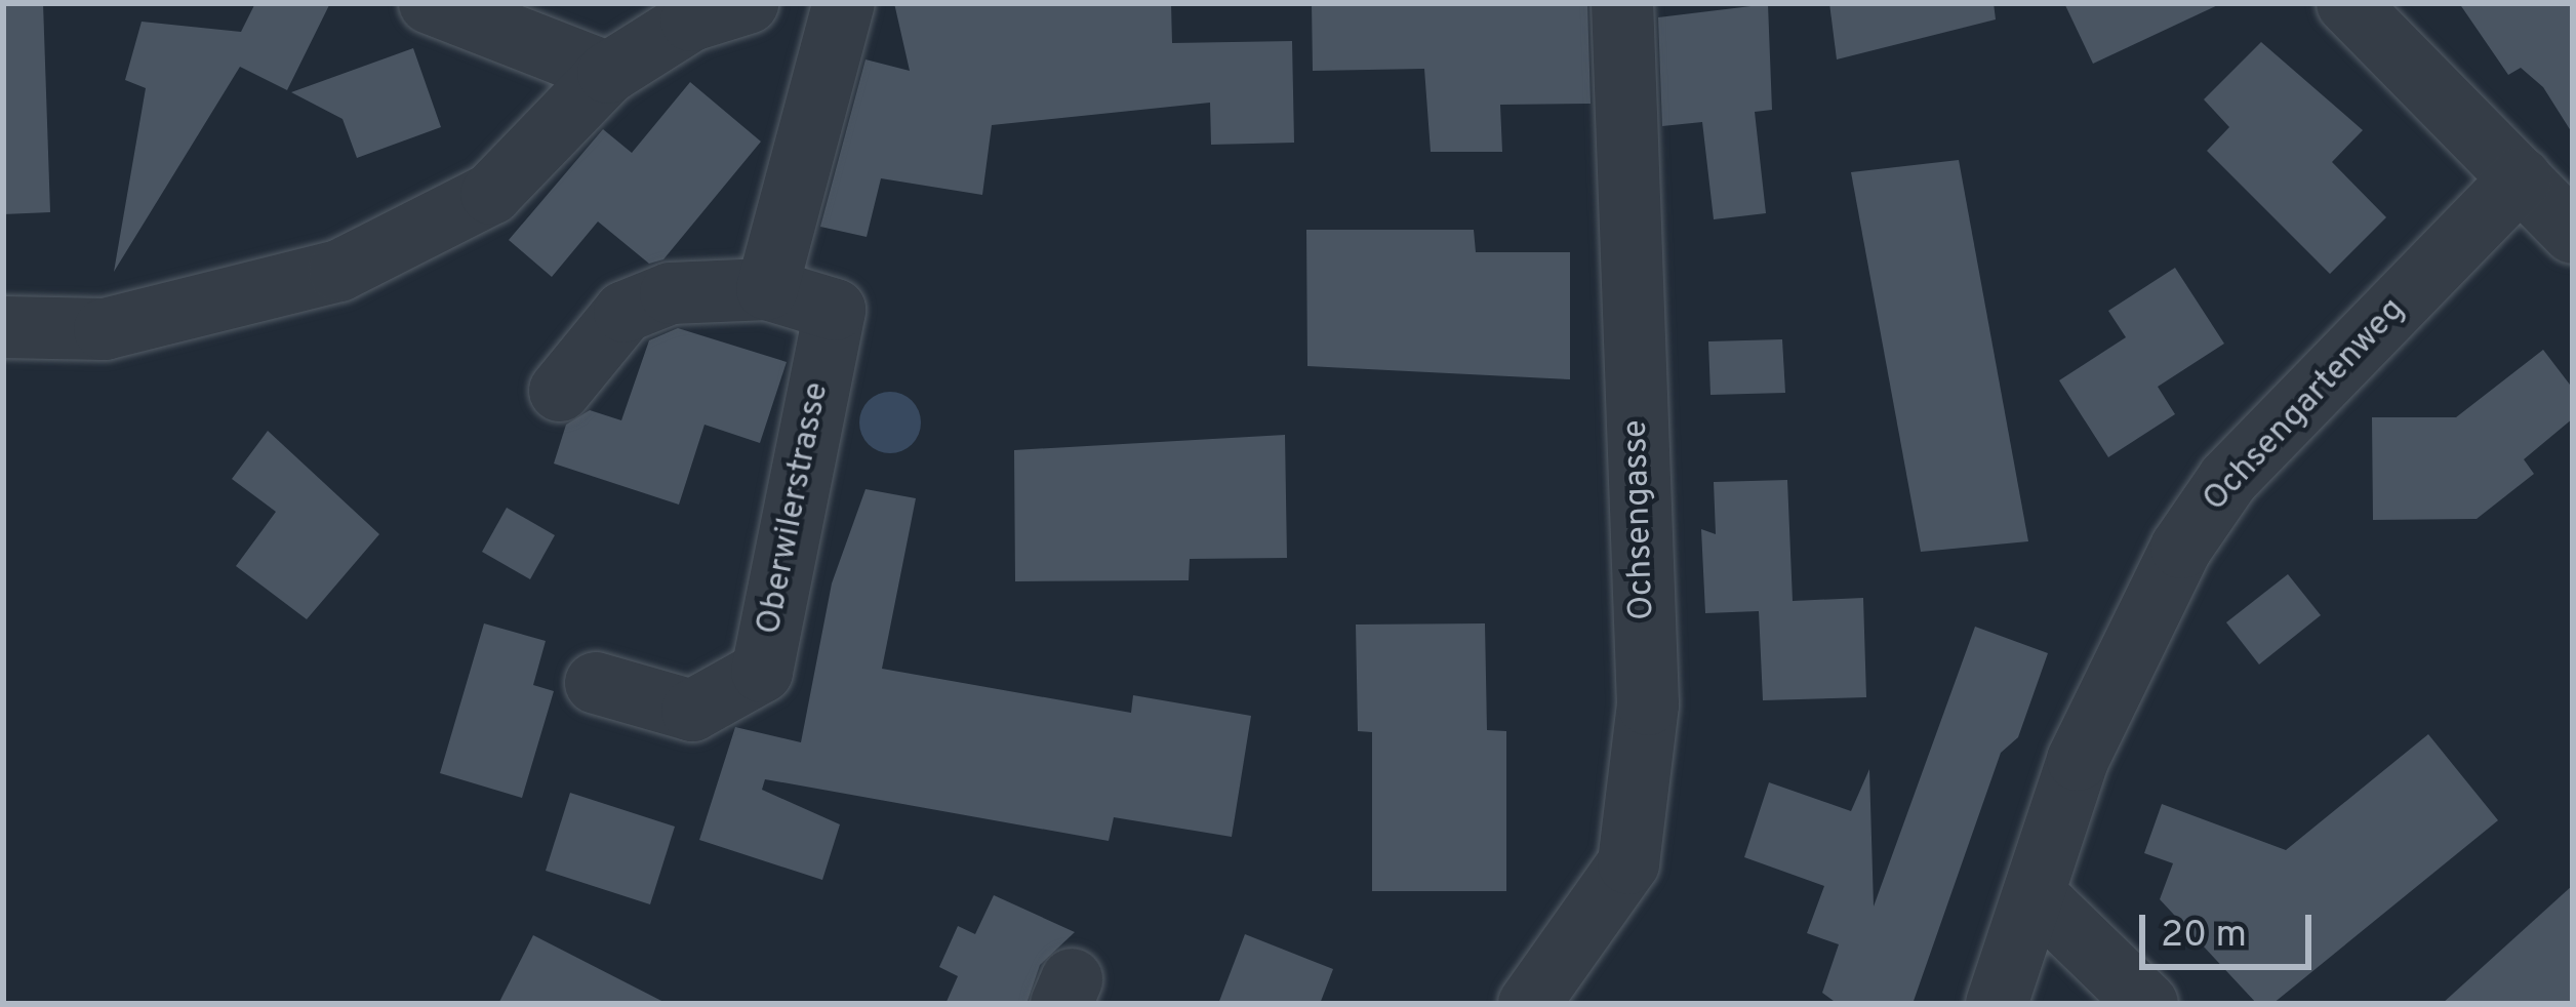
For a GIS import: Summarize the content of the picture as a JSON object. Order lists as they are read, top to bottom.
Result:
{
  "streets": {
    "street": ["Ochsengartenweg", "Oberwilerstrasse", "Ochsengasse"]
  },
  "scale_bar": "20 m"
}
